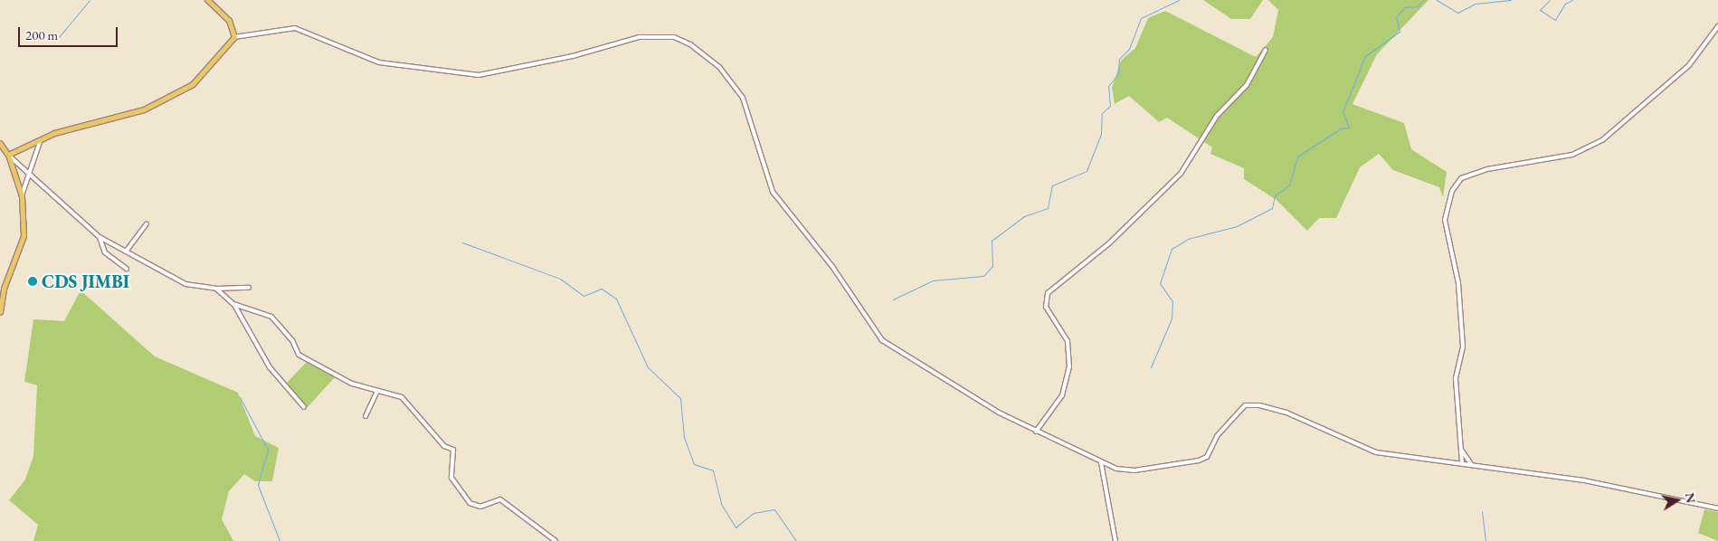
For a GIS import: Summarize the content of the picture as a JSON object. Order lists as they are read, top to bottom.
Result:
{
  "places": ["CDS JIMBI"],
  "scale_bar": "200 m",
  "north": "right"
}
